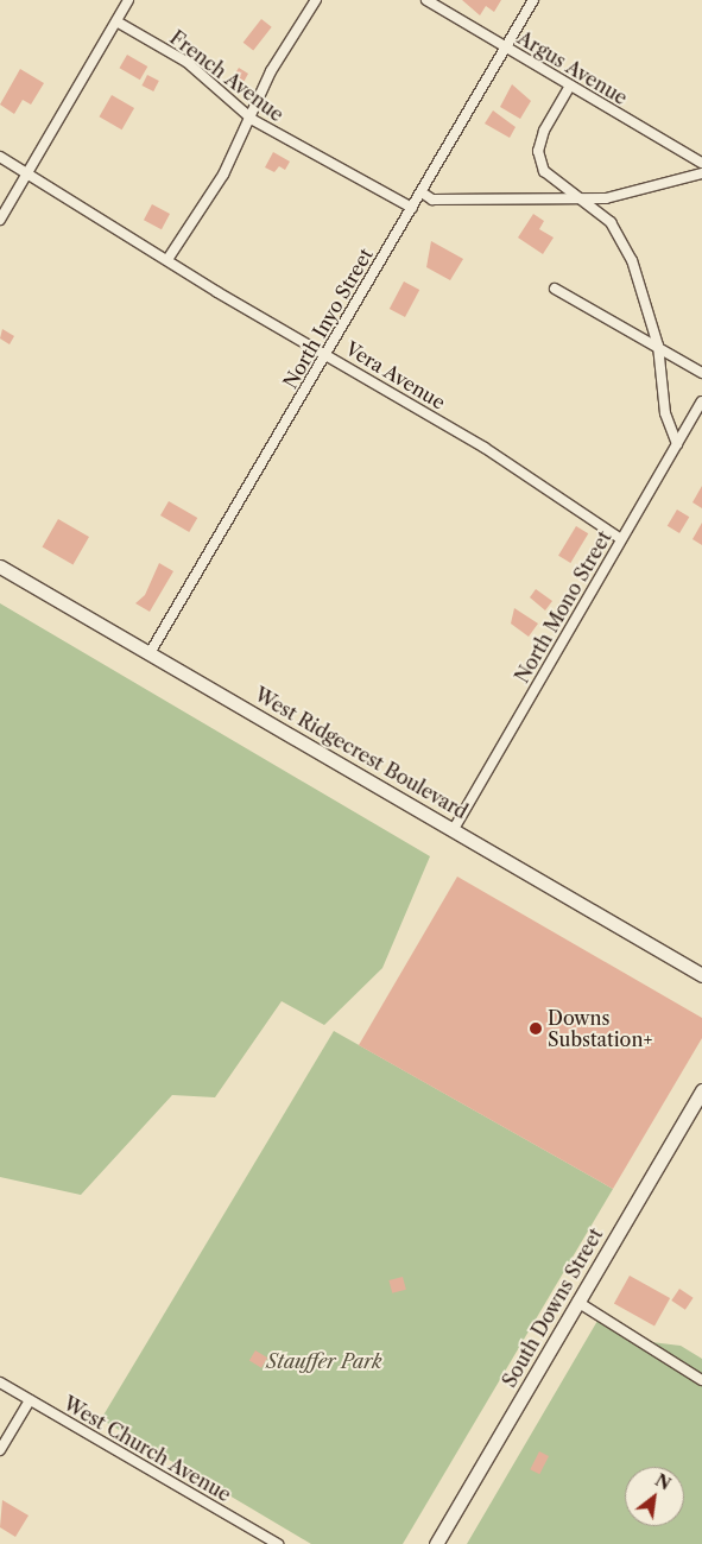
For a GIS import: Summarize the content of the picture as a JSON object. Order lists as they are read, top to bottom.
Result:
{
  "streets": {
    "street": [
      "Argus Avenue",
      "French Avenue",
      "North Inyo Street",
      "Vera Avenue",
      "North Mono Street",
      "West Ridgecrest Boulevard",
      "South Downs Street",
      "West Church Avenue"
    ]
  },
  "crossings": [
    ["Argus Avenue", "North Inyo Street"],
    ["French Avenue", "North Inyo Street"],
    ["North Inyo Street", "Vera Avenue"],
    ["North Inyo Street", "West Ridgecrest Boulevard"],
    ["Vera Avenue", "North Mono Street"],
    ["North Mono Street", "West Ridgecrest Boulevard"]
  ],
  "parks": ["Stauffer Park"],
  "places": ["Downs Substation+"],
  "north": "top right"
}
